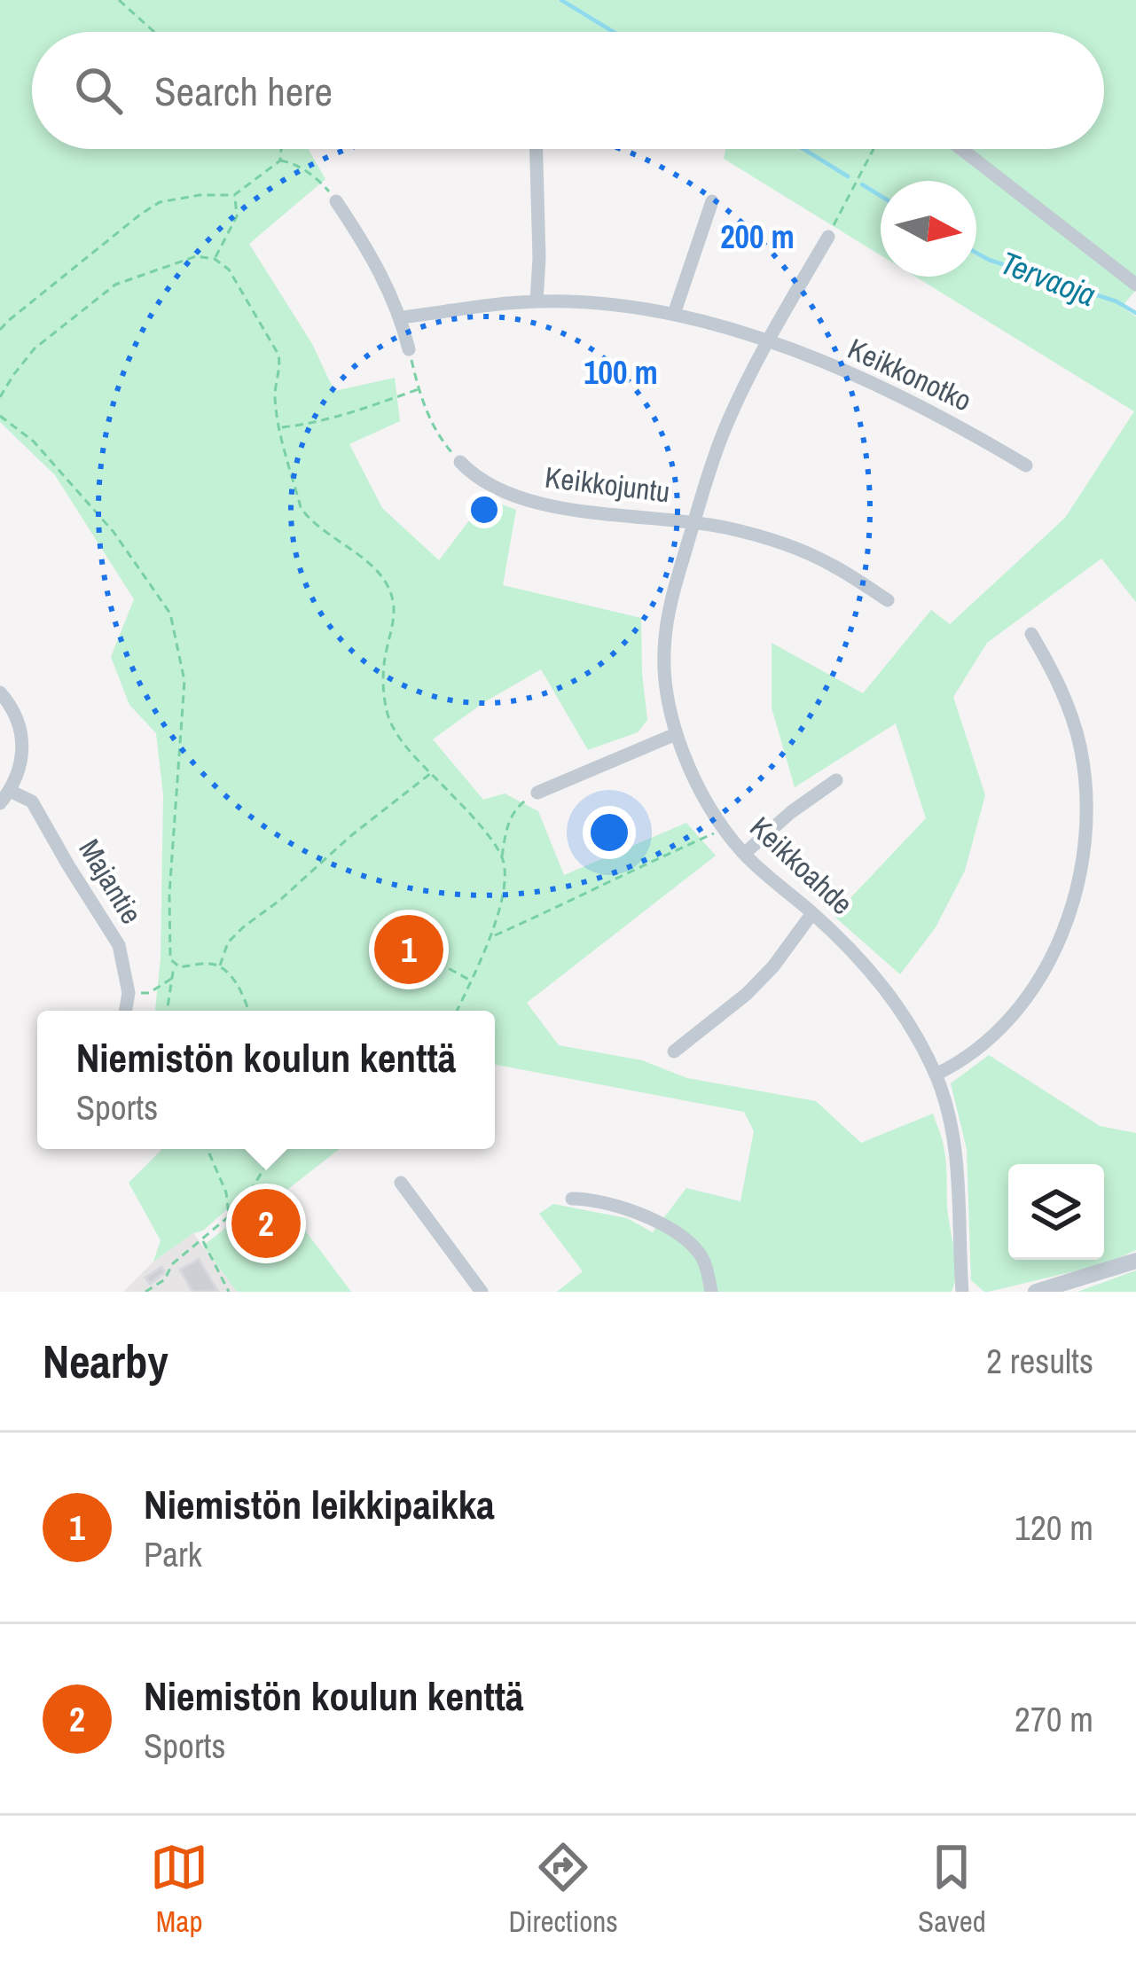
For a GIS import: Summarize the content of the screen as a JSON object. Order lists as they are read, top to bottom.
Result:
{
  "streets": {
    "street": [
      "Keikkonotko",
      "Keikkojuntu",
      "Keikkoahde",
      "Majantie"
    ]
  },
  "crossings": [
    ["Keikkonotko", "Keikkoahde"],
    ["Keikkojuntu", "Keikkoahde"]
  ],
  "water": ["Tervaoja"],
  "north": "right",
  "page": {
    "search": "Search here",
    "pins": ["1", "2"],
    "popup": ["Niemistön koulun kenttä", "Sports"],
    "heading": ["Nearby", "2 results"],
    "list": [
      {
        "mark": "1",
        "name": "Niemistön leikkipaikka",
        "note": "Park",
        "value": "120 m"
      },
      {
        "mark": "2",
        "name": "Niemistön koulun kenttä",
        "note": "Sports",
        "value": "270 m"
      }
    ],
    "nav": ["Map", "Directions", "Saved"]
  },
  "rings": ["200 m", "100 m"]
}
